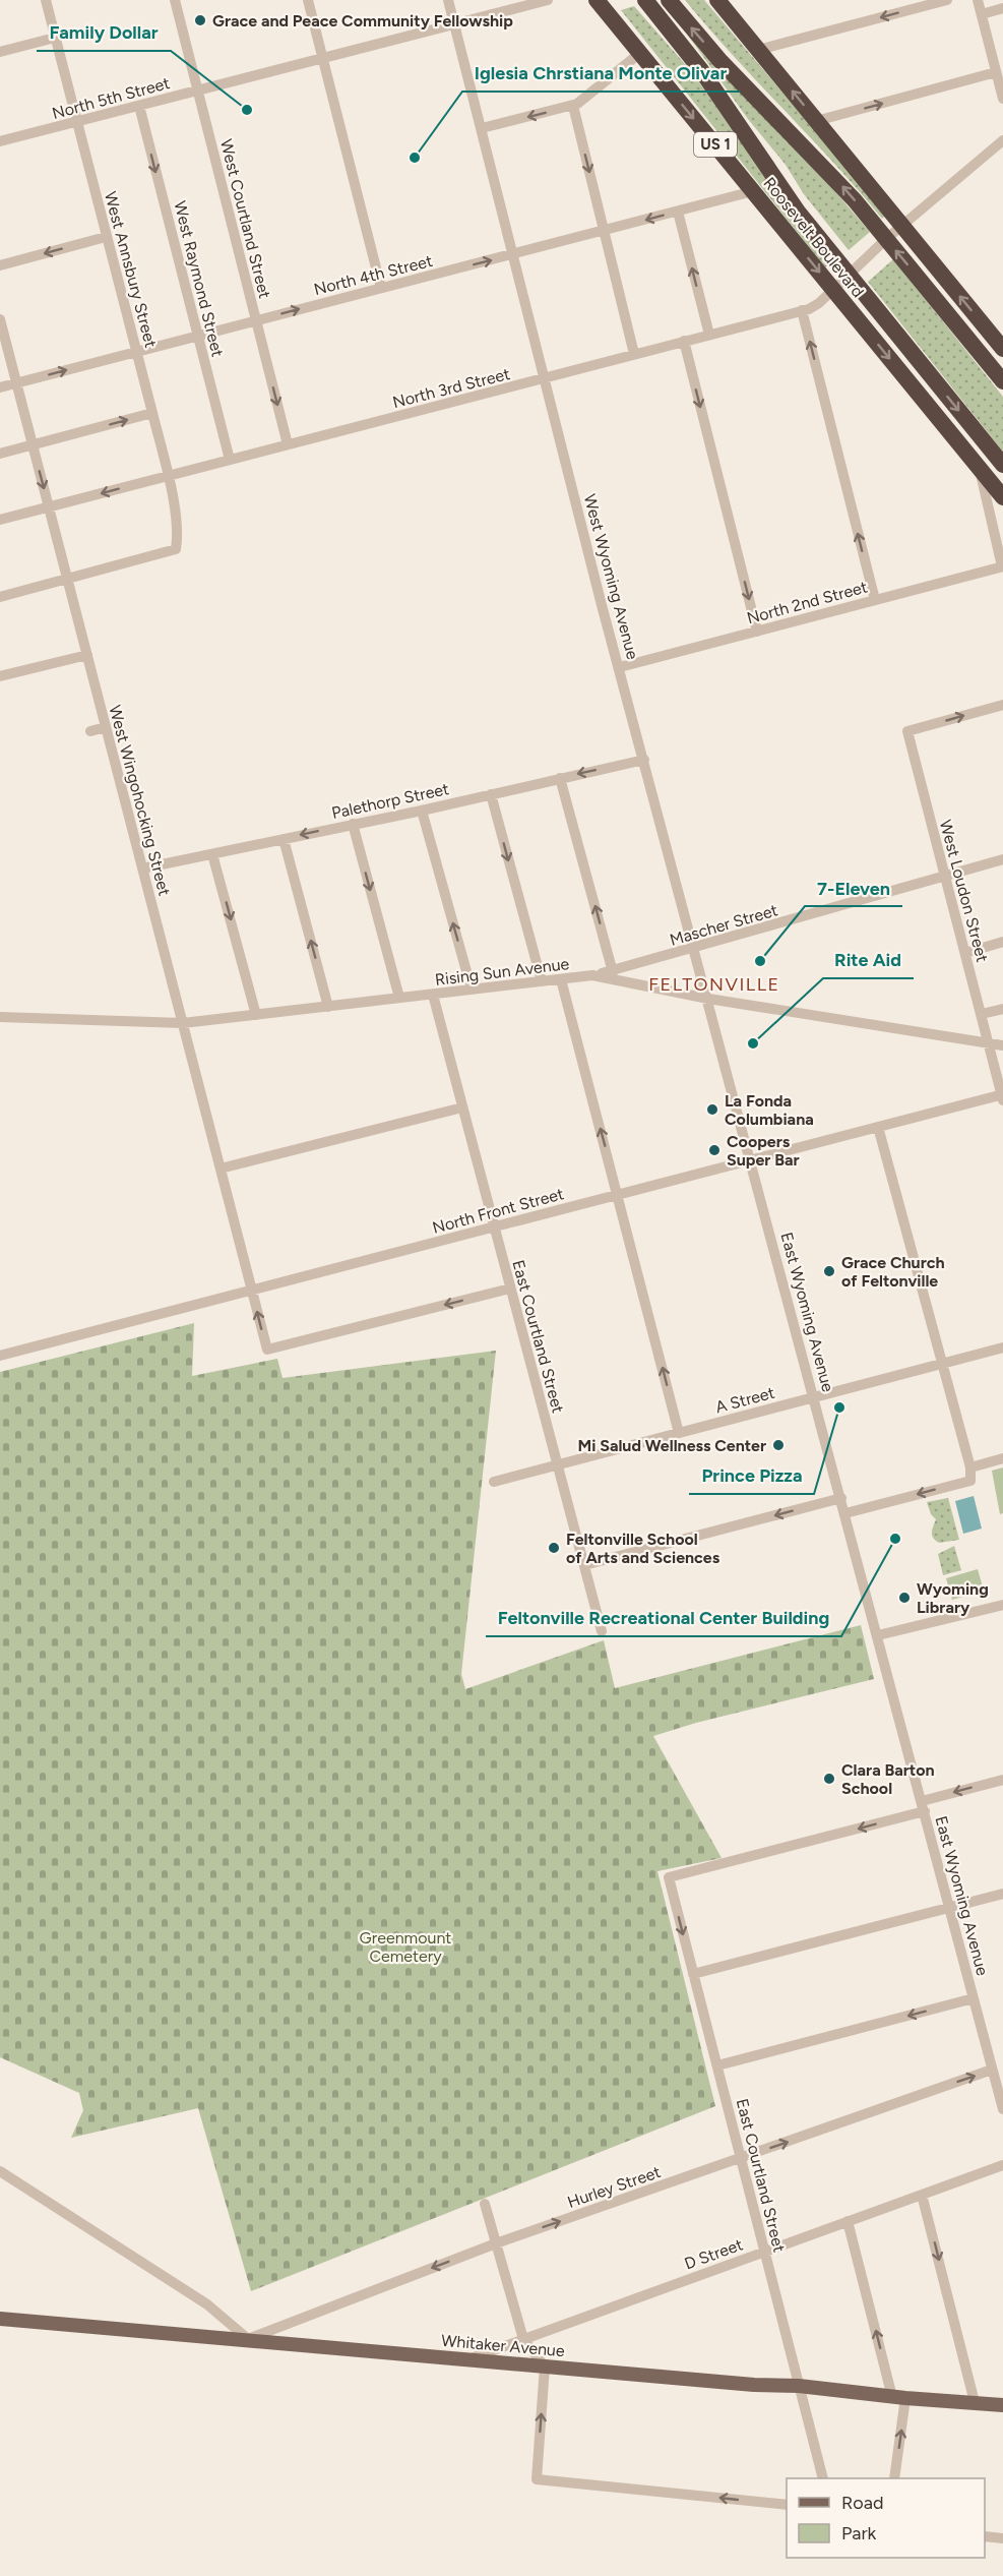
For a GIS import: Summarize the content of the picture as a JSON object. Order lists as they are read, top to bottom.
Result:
{
  "streets": {
    "highway": ["US 1", "Roosevelt Boulevard"],
    "main road": ["Whitaker Avenue"],
    "street": [
      "North 5th Street",
      "West Courtland Street",
      "West Annsbury Street",
      "North 4th Street",
      "West Raymond Street",
      "North 3rd Street",
      "West Wyoming Avenue",
      "North 2nd Street",
      "West Wingohocking Street",
      "Palethorp Street",
      "West Loudon Street",
      "Mascher Street",
      "Rising Sun Avenue",
      "North Front Street",
      "East Wyoming Avenue",
      "East Courtland Street",
      "A Street",
      "Hurley Street",
      "D Street"
    ]
  },
  "crossings": [
    ["North 5th Street", "West Courtland Street"],
    ["North 5th Street", "West Annsbury Street"],
    ["North 5th Street", "West Raymond Street"],
    ["North 5th Street", "West Wyoming Avenue"],
    ["West Courtland Street", "North 4th Street"],
    ["West Courtland Street", "North 3rd Street"],
    ["Roosevelt Boulevard", "North 4th Street"],
    ["Roosevelt Boulevard", "North 3rd Street"],
    ["West Annsbury Street", "North 4th Street"],
    ["West Annsbury Street", "North 3rd Street"],
    ["West Annsbury Street", "West Wingohocking Street"],
    ["North 4th Street", "West Raymond Street"],
    ["North 4th Street", "West Wyoming Avenue"],
    ["North 4th Street", "West Wingohocking Street"],
    ["West Raymond Street", "North 3rd Street"],
    ["North 3rd Street", "West Wyoming Avenue"],
    ["North 3rd Street", "West Wingohocking Street"],
    ["West Wyoming Avenue", "North 2nd Street"],
    ["West Wyoming Avenue", "Palethorp Street"],
    ["West Wyoming Avenue", "Mascher Street"],
    ["West Wyoming Avenue", "Rising Sun Avenue"],
    ["West Wyoming Avenue", "North Front Street"],
    ["West Wyoming Avenue", "East Wyoming Avenue"],
    ["West Wingohocking Street", "Palethorp Street"],
    ["West Wingohocking Street", "Rising Sun Avenue"],
    ["West Wingohocking Street", "North Front Street"],
    ["West Wingohocking Street", "East Courtland Street"],
    ["West Loudon Street", "Mascher Street"],
    ["West Loudon Street", "Rising Sun Avenue"],
    ["West Loudon Street", "North Front Street"],
    ["Mascher Street", "Rising Sun Avenue"],
    ["North Front Street", "East Wyoming Avenue"],
    ["North Front Street", "East Courtland Street"],
    ["East Wyoming Avenue", "East Courtland Street"],
    ["East Wyoming Avenue", "A Street"],
    ["East Wyoming Avenue", "Hurley Street"],
    ["East Courtland Street", "A Street"],
    ["East Courtland Street", "Hurley Street"],
    ["East Courtland Street", "D Street"],
    ["East Courtland Street", "Whitaker Avenue"],
    ["Hurley Street", "Whitaker Avenue"],
    ["D Street", "Whitaker Avenue"]
  ],
  "one_way": ["West Raymond Street"],
  "districts": ["FELTONVILLE"],
  "parks": ["Greenmount Cemetery"],
  "places": [
    "Grace and Peace Community Fellowship",
    "Family Dollar",
    "Iglesia Chrstiana Monte Olivar",
    "7-Eleven",
    "Rite Aid",
    "La Fonda Columbiana",
    "Coopers Super Bar",
    "Grace Church of Feltonville",
    "Prince Pizza",
    "Mi Salud Wellness Center",
    "Feltonville Recreational Center Building",
    "Feltonville School of Arts and Sciences",
    "Wyoming Library",
    "Clara Barton School"
  ],
  "legend": ["Road", "Park"]
}
